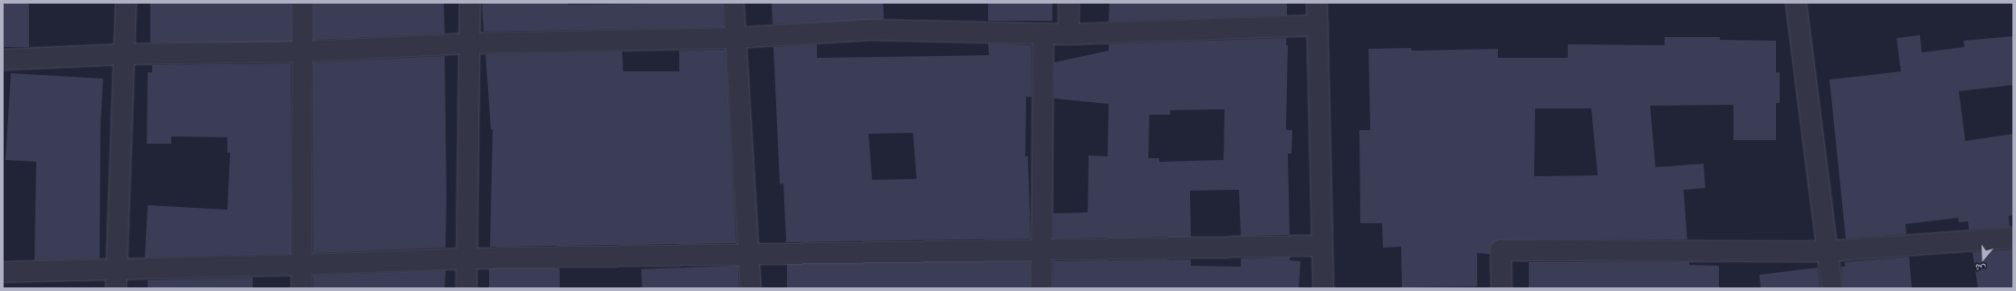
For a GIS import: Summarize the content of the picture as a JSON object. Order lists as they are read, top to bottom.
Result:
{
  "north": "bottom"
}
